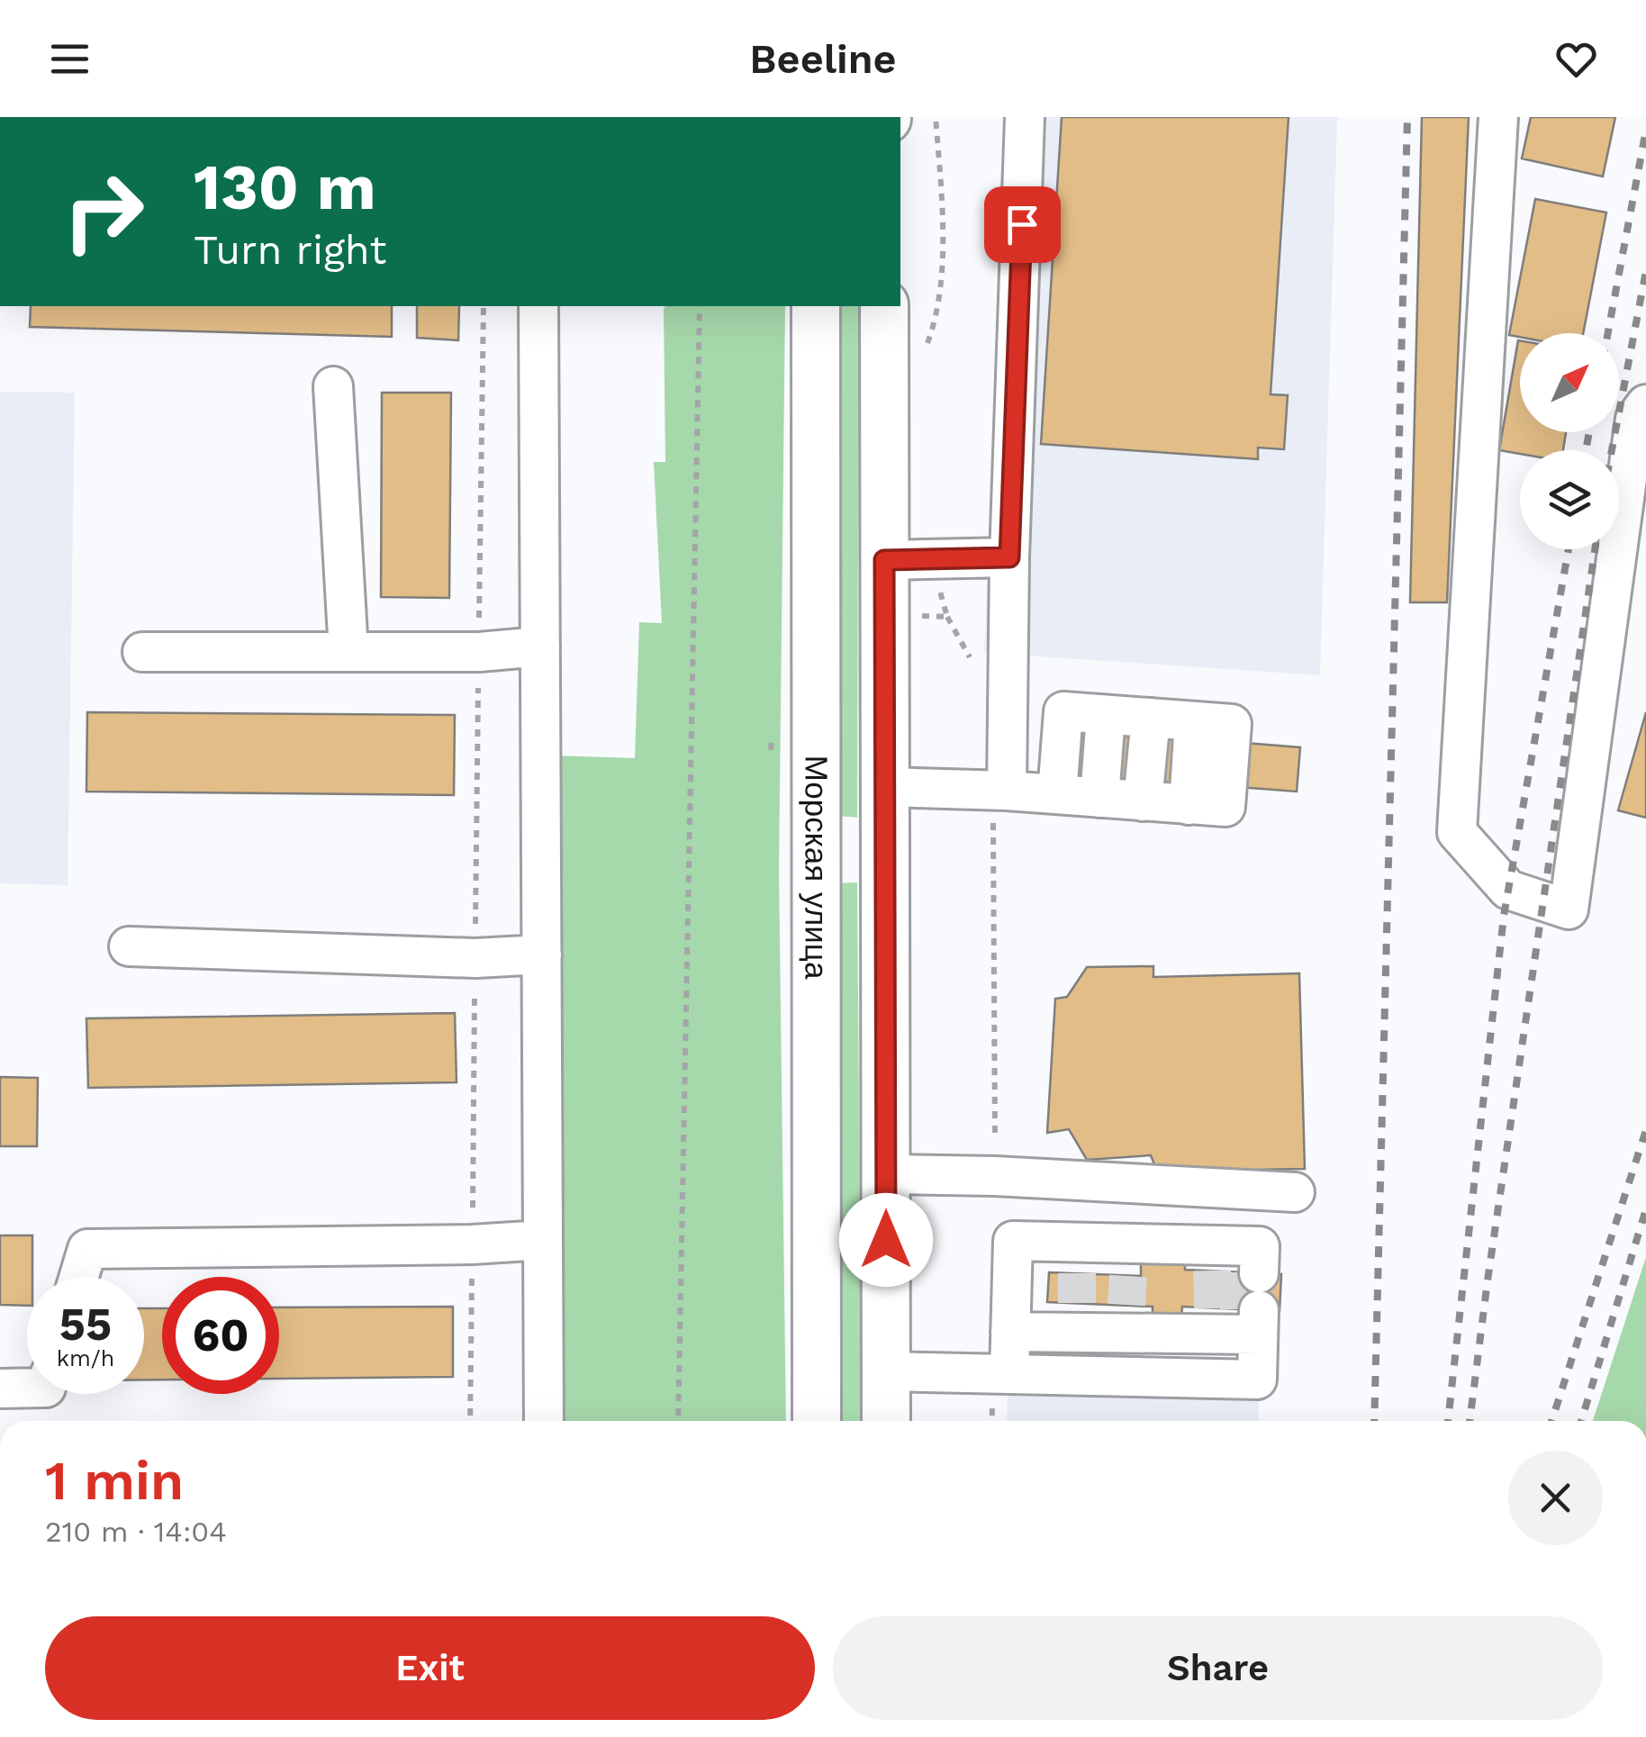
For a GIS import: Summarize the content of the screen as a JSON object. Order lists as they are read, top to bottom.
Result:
{
  "streets": {
    "main road": ["Морская улица"]
  },
  "north": "top right",
  "page": {
    "header": "Beeline",
    "turn": ["130 m", "Turn right"],
    "speed": "55 km/h",
    "limit": "60",
    "heading": ["1 min", "210 m · 14:04"],
    "buttons": ["Exit", "Share"]
  }
}
